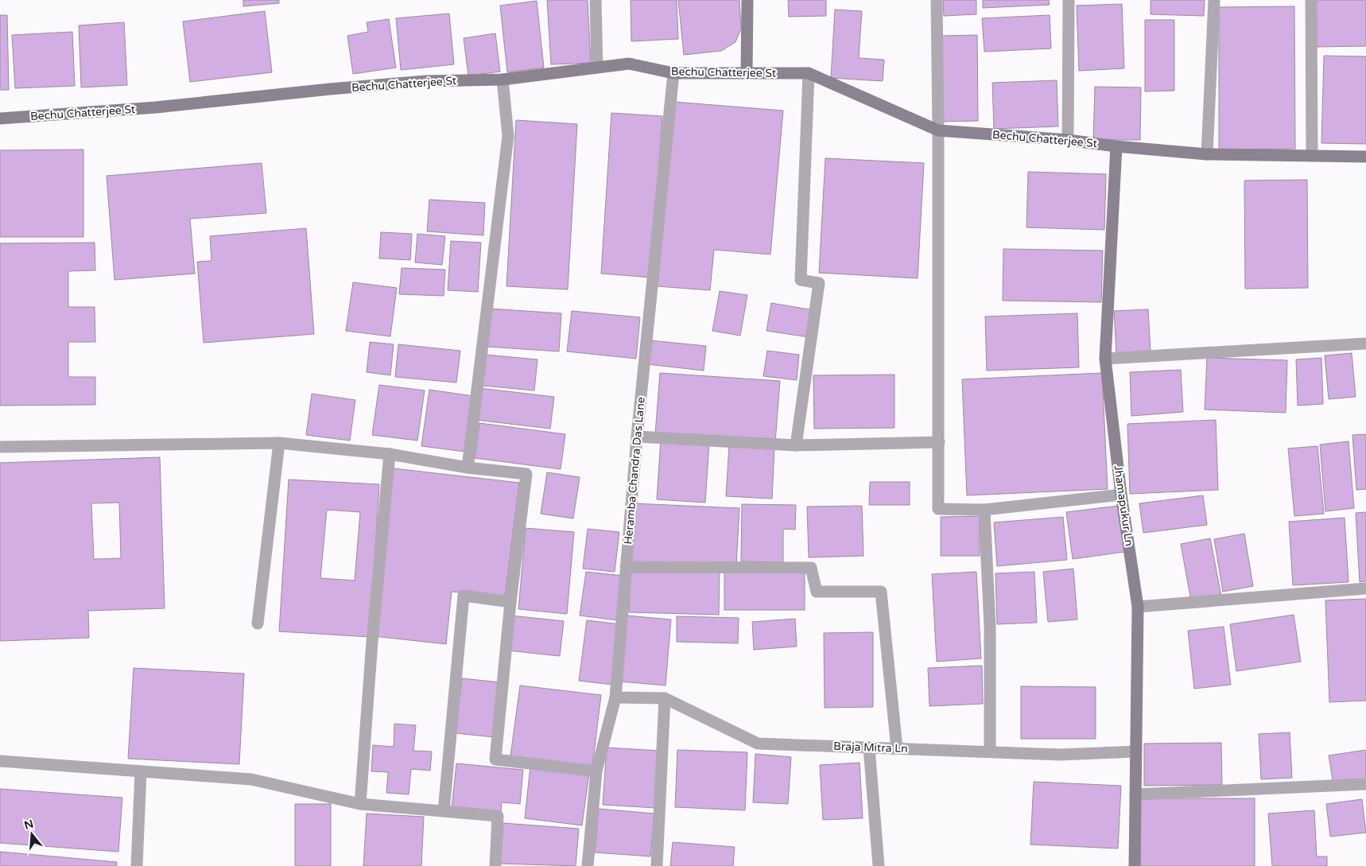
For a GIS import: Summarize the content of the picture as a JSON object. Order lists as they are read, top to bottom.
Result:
{
  "streets": {
    "street": [
      "Bechu Chatterjee St",
      "Heramba Chandra Das Lane",
      "Jhamapukur Ln",
      "Braja Mitra Ln"
    ]
  },
  "crossings": [
    ["Bechu Chatterjee St", "Heramba Chandra Das Lane"],
    ["Bechu Chatterjee St", "Jhamapukur Ln"],
    ["Heramba Chandra Das Lane", "Braja Mitra Ln"],
    ["Jhamapukur Ln", "Braja Mitra Ln"]
  ],
  "north": "top"
}
